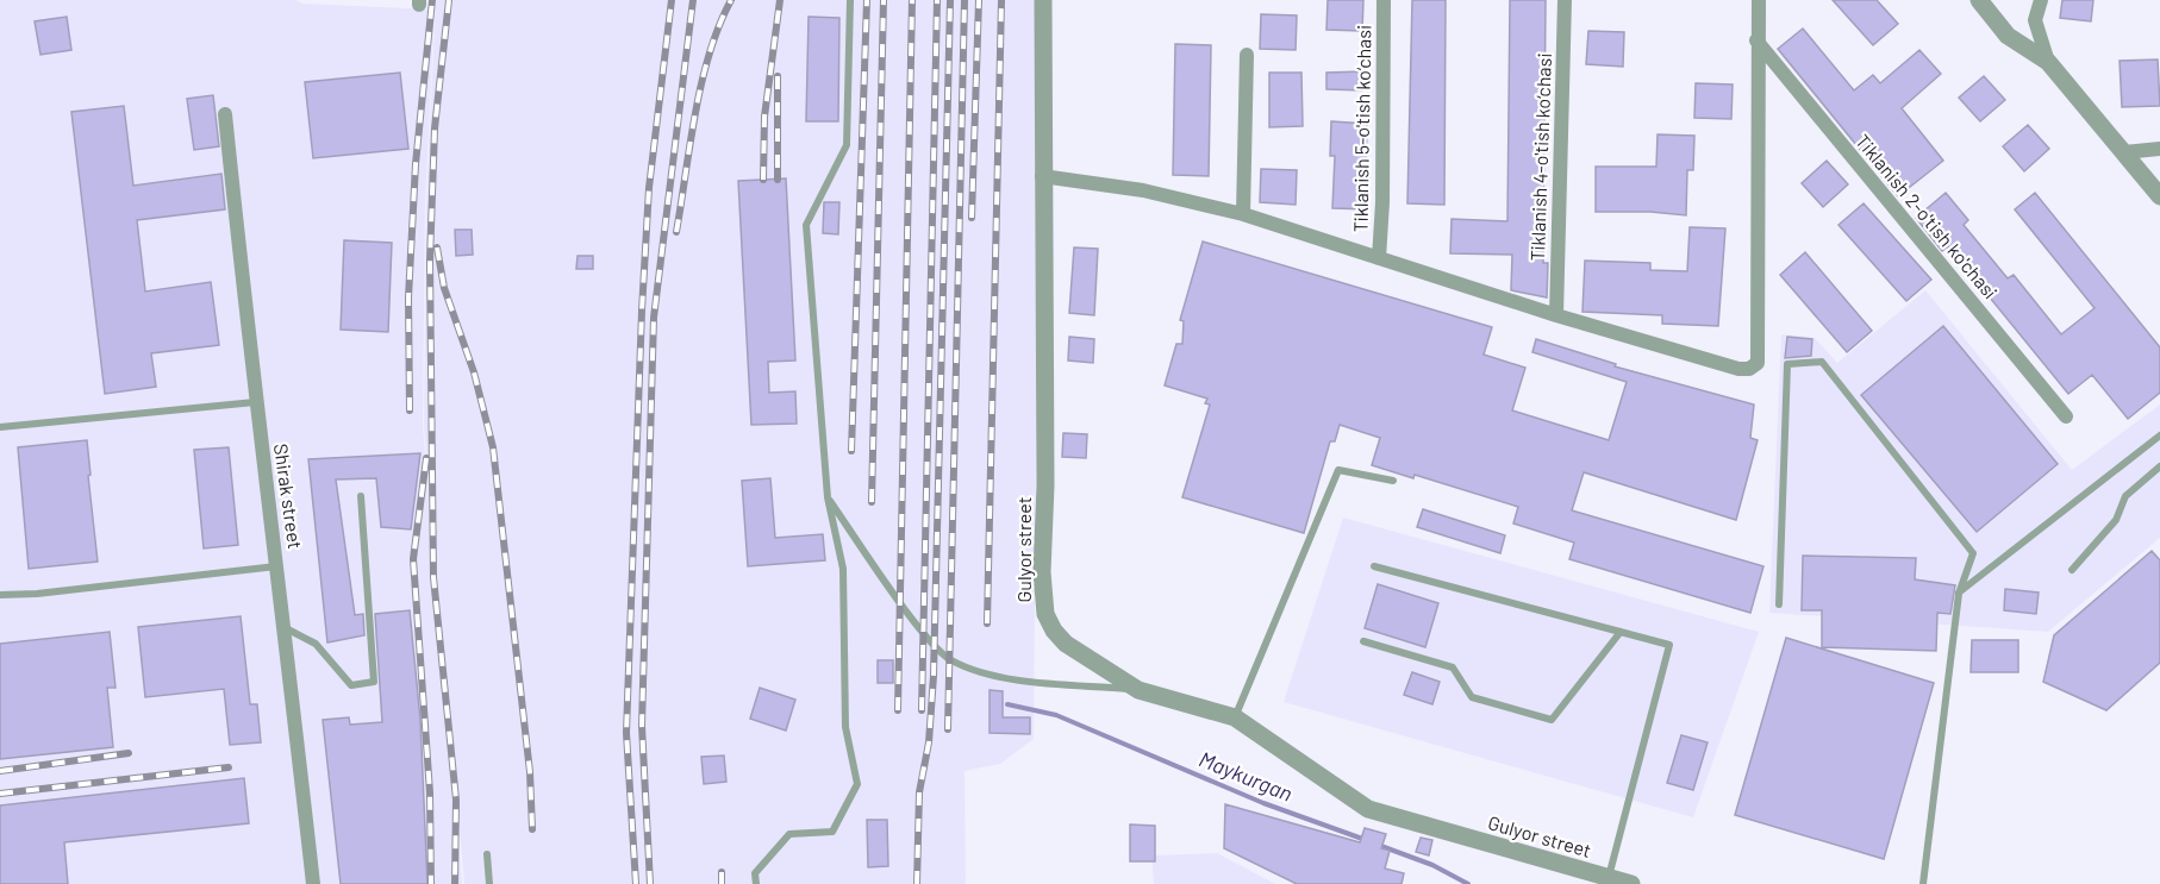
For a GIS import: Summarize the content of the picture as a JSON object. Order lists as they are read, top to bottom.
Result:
{
  "streets": {
    "street": [
      "Tiklanish 5-o'tish ko‘chasi",
      "Tiklanish 4-o'tish ko‘chasi",
      "Tiklanish 2-o'tish ko'chasi",
      "Shirak street",
      "Gulyor street"
    ]
  },
  "water": ["Maykurgan"]
}
